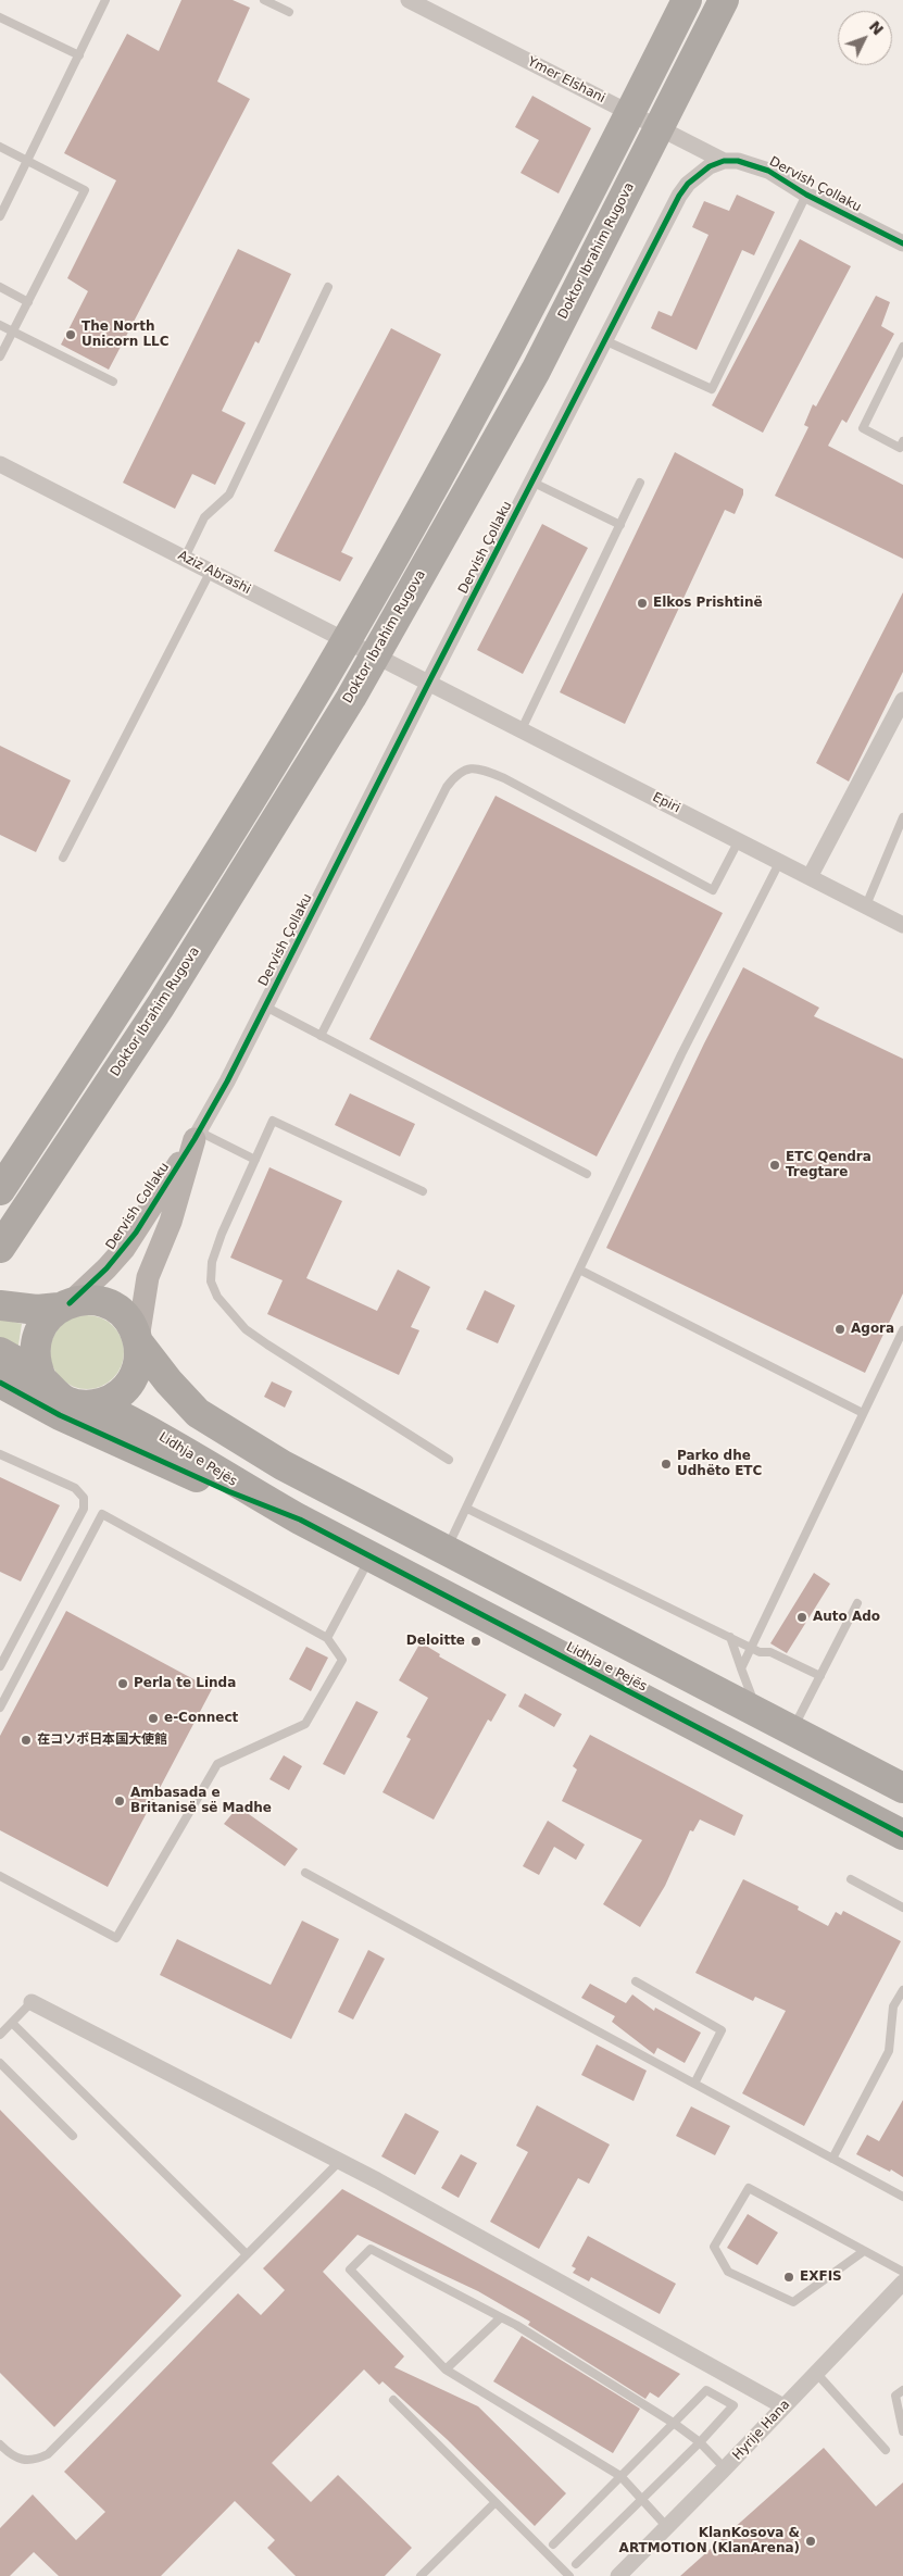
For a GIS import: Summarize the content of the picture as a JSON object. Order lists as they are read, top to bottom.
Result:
{
  "streets": {
    "highway": ["Doktor Ibrahim Rugova", "Lidhja e Pejës"],
    "street": [
      "Ymer Elshani",
      "Dervish Çollaku",
      "Aziz Abrashi",
      "Epiri",
      "Dervish Collaku",
      "Hyrije Hana"
    ]
  },
  "crossings": [
    ["Ymer Elshani", "Dervish Çollaku"],
    ["Dervish Çollaku", "Aziz Abrashi"],
    ["Dervish Çollaku", "Epiri"],
    ["Dervish Çollaku", "Dervish Collaku"],
    ["Aziz Abrashi", "Epiri"],
    ["Dervish Collaku", "Lidhja e Pejës"]
  ],
  "places": [
    "The North Unicorn LLC",
    "Elkos Prishtinë",
    "ETC Qendra Tregtare",
    "Agora",
    "Parko dhe Udhëto ETC",
    "Auto Ado",
    "Deloitte",
    "Perla te Linda",
    "e-Connect",
    "在コソボ日本国大使館",
    "Ambasada e Britanisë së Madhe",
    "EXFIS",
    "KlanKosova & ARTMOTION (KlanArena)"
  ],
  "north": "top right"
}
